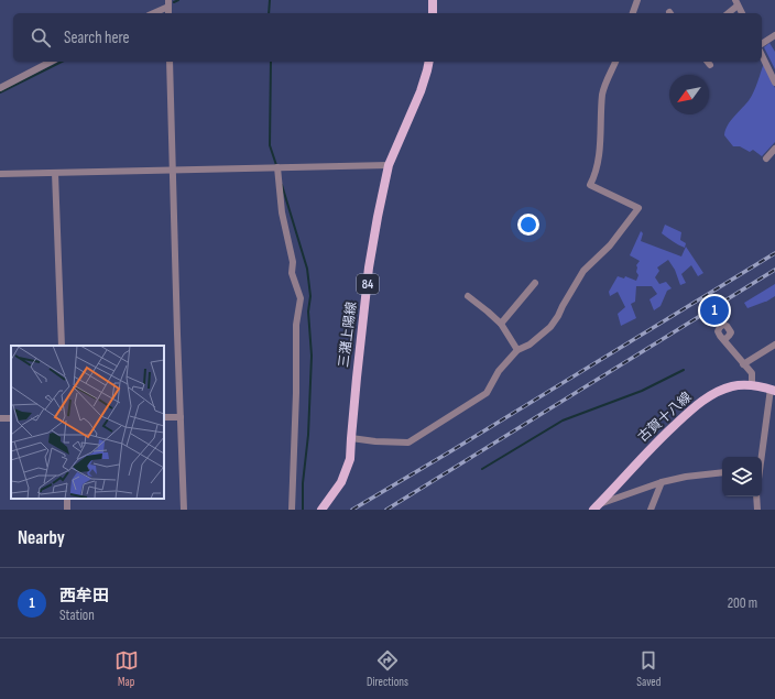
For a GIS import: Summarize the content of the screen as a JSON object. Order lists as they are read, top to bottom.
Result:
{
  "streets": {
    "main road": ["84", "三潴上陽線", "古賀十八線"]
  },
  "north": "bottom left",
  "page": {
    "search": "Search here",
    "pins": "1",
    "heading": "Nearby",
    "list": [
      {
        "mark": "1",
        "name": "西牟田",
        "note": "Station",
        "value": "200 m"
      }
    ],
    "nav": ["Map", "Directions", "Saved"]
  }
}
